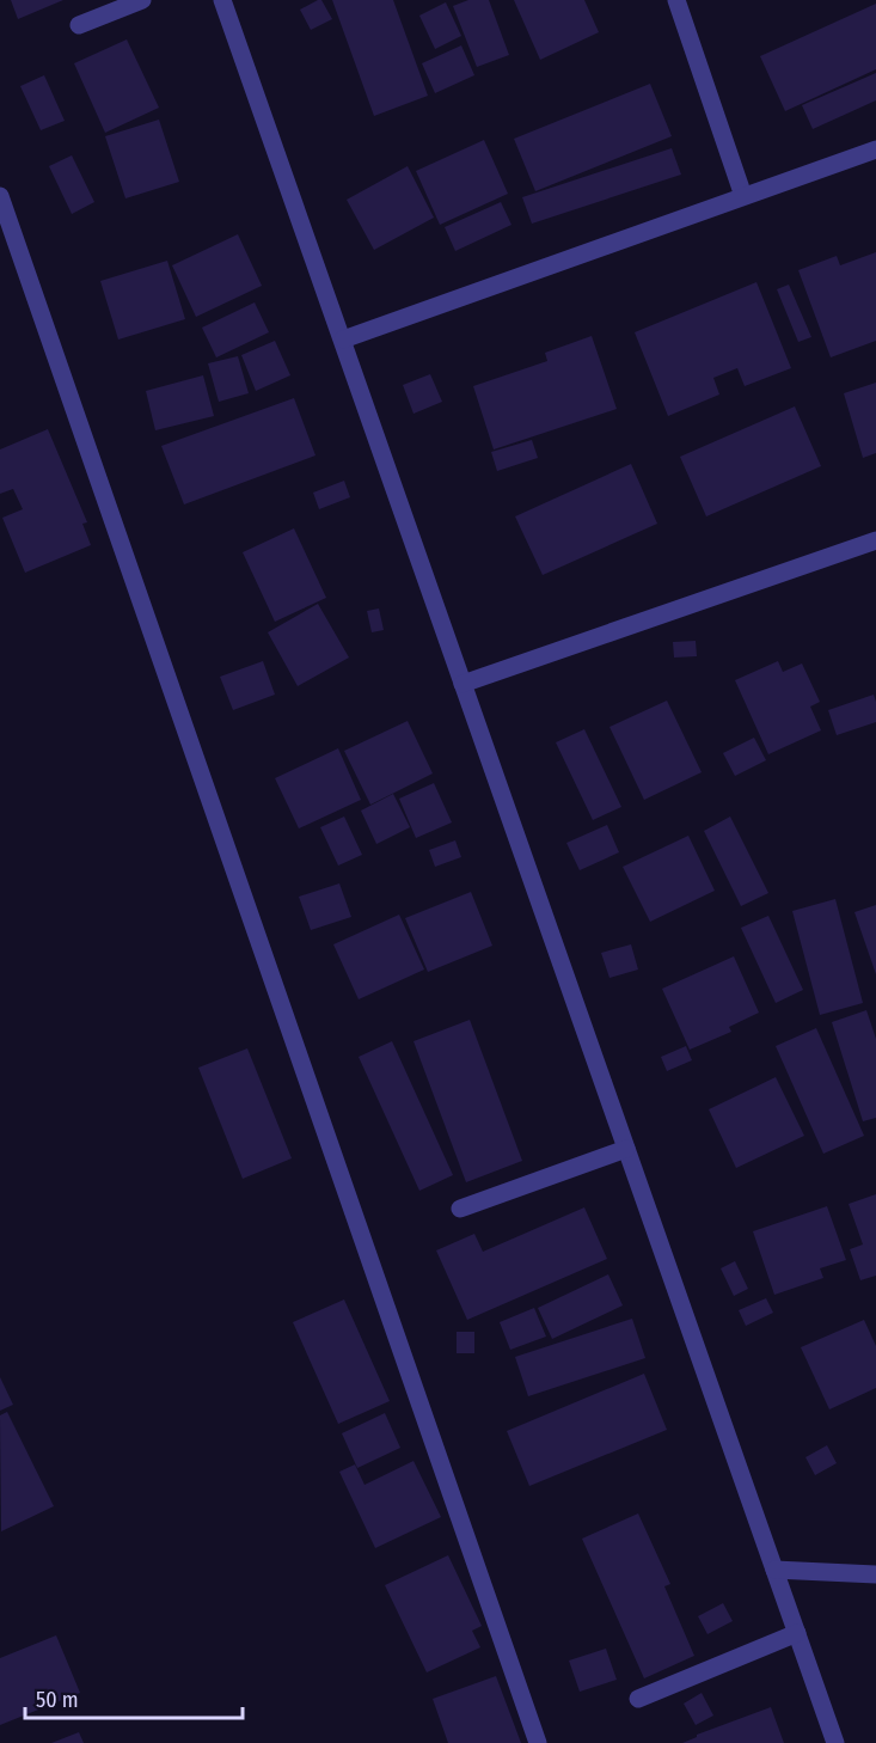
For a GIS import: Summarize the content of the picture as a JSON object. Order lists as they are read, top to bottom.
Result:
{
  "scale_bar": "50 m"
}
